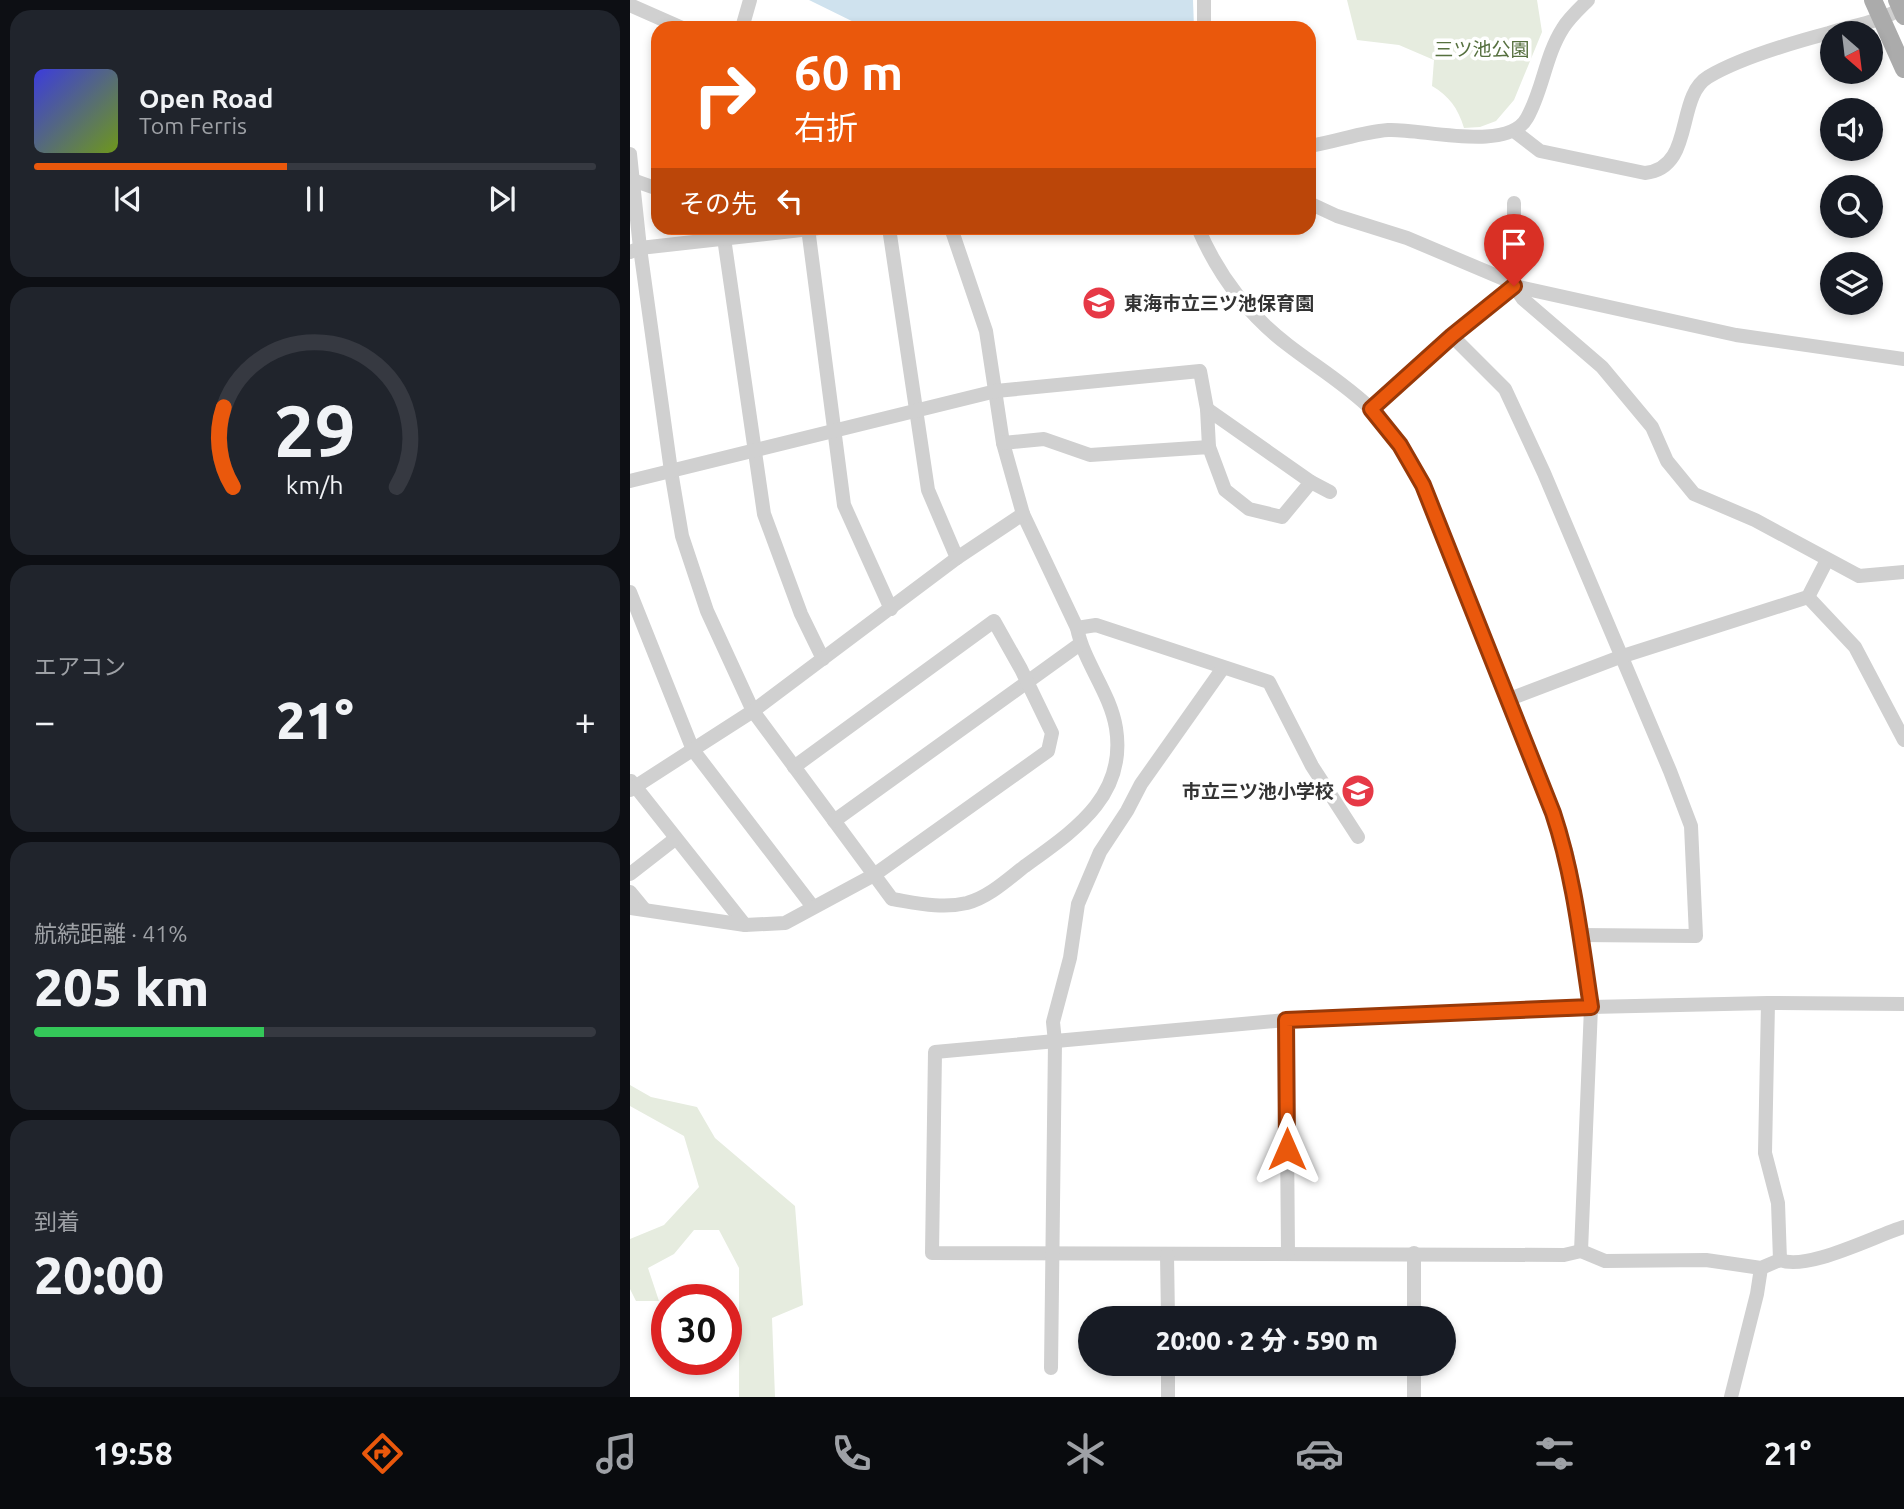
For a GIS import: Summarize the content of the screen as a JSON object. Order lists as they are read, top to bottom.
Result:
{
  "parks": ["三ツ池公園"],
  "places": {
    "school or university": ["東海市立三ツ池保育園", "市立三ツ池小学校"]
  },
  "north": "bottom right",
  "page": {
    "turn": ["60 m", "右折"],
    "song": ["Open Road", "Tom Ferris"],
    "then": "その先",
    "tile": [
      "エアコン",
      ["航続距離 · 41%", "205 km"],
      ["到着", "20:00"]
    ],
    "heat": ["−", "21°", "+"],
    "limit": "30",
    "trip": "20:00 · 2 分 · 590 m",
    "tabs": ["19:58", "21°"],
    "gauge": ["29", "km/h"]
  }
}
